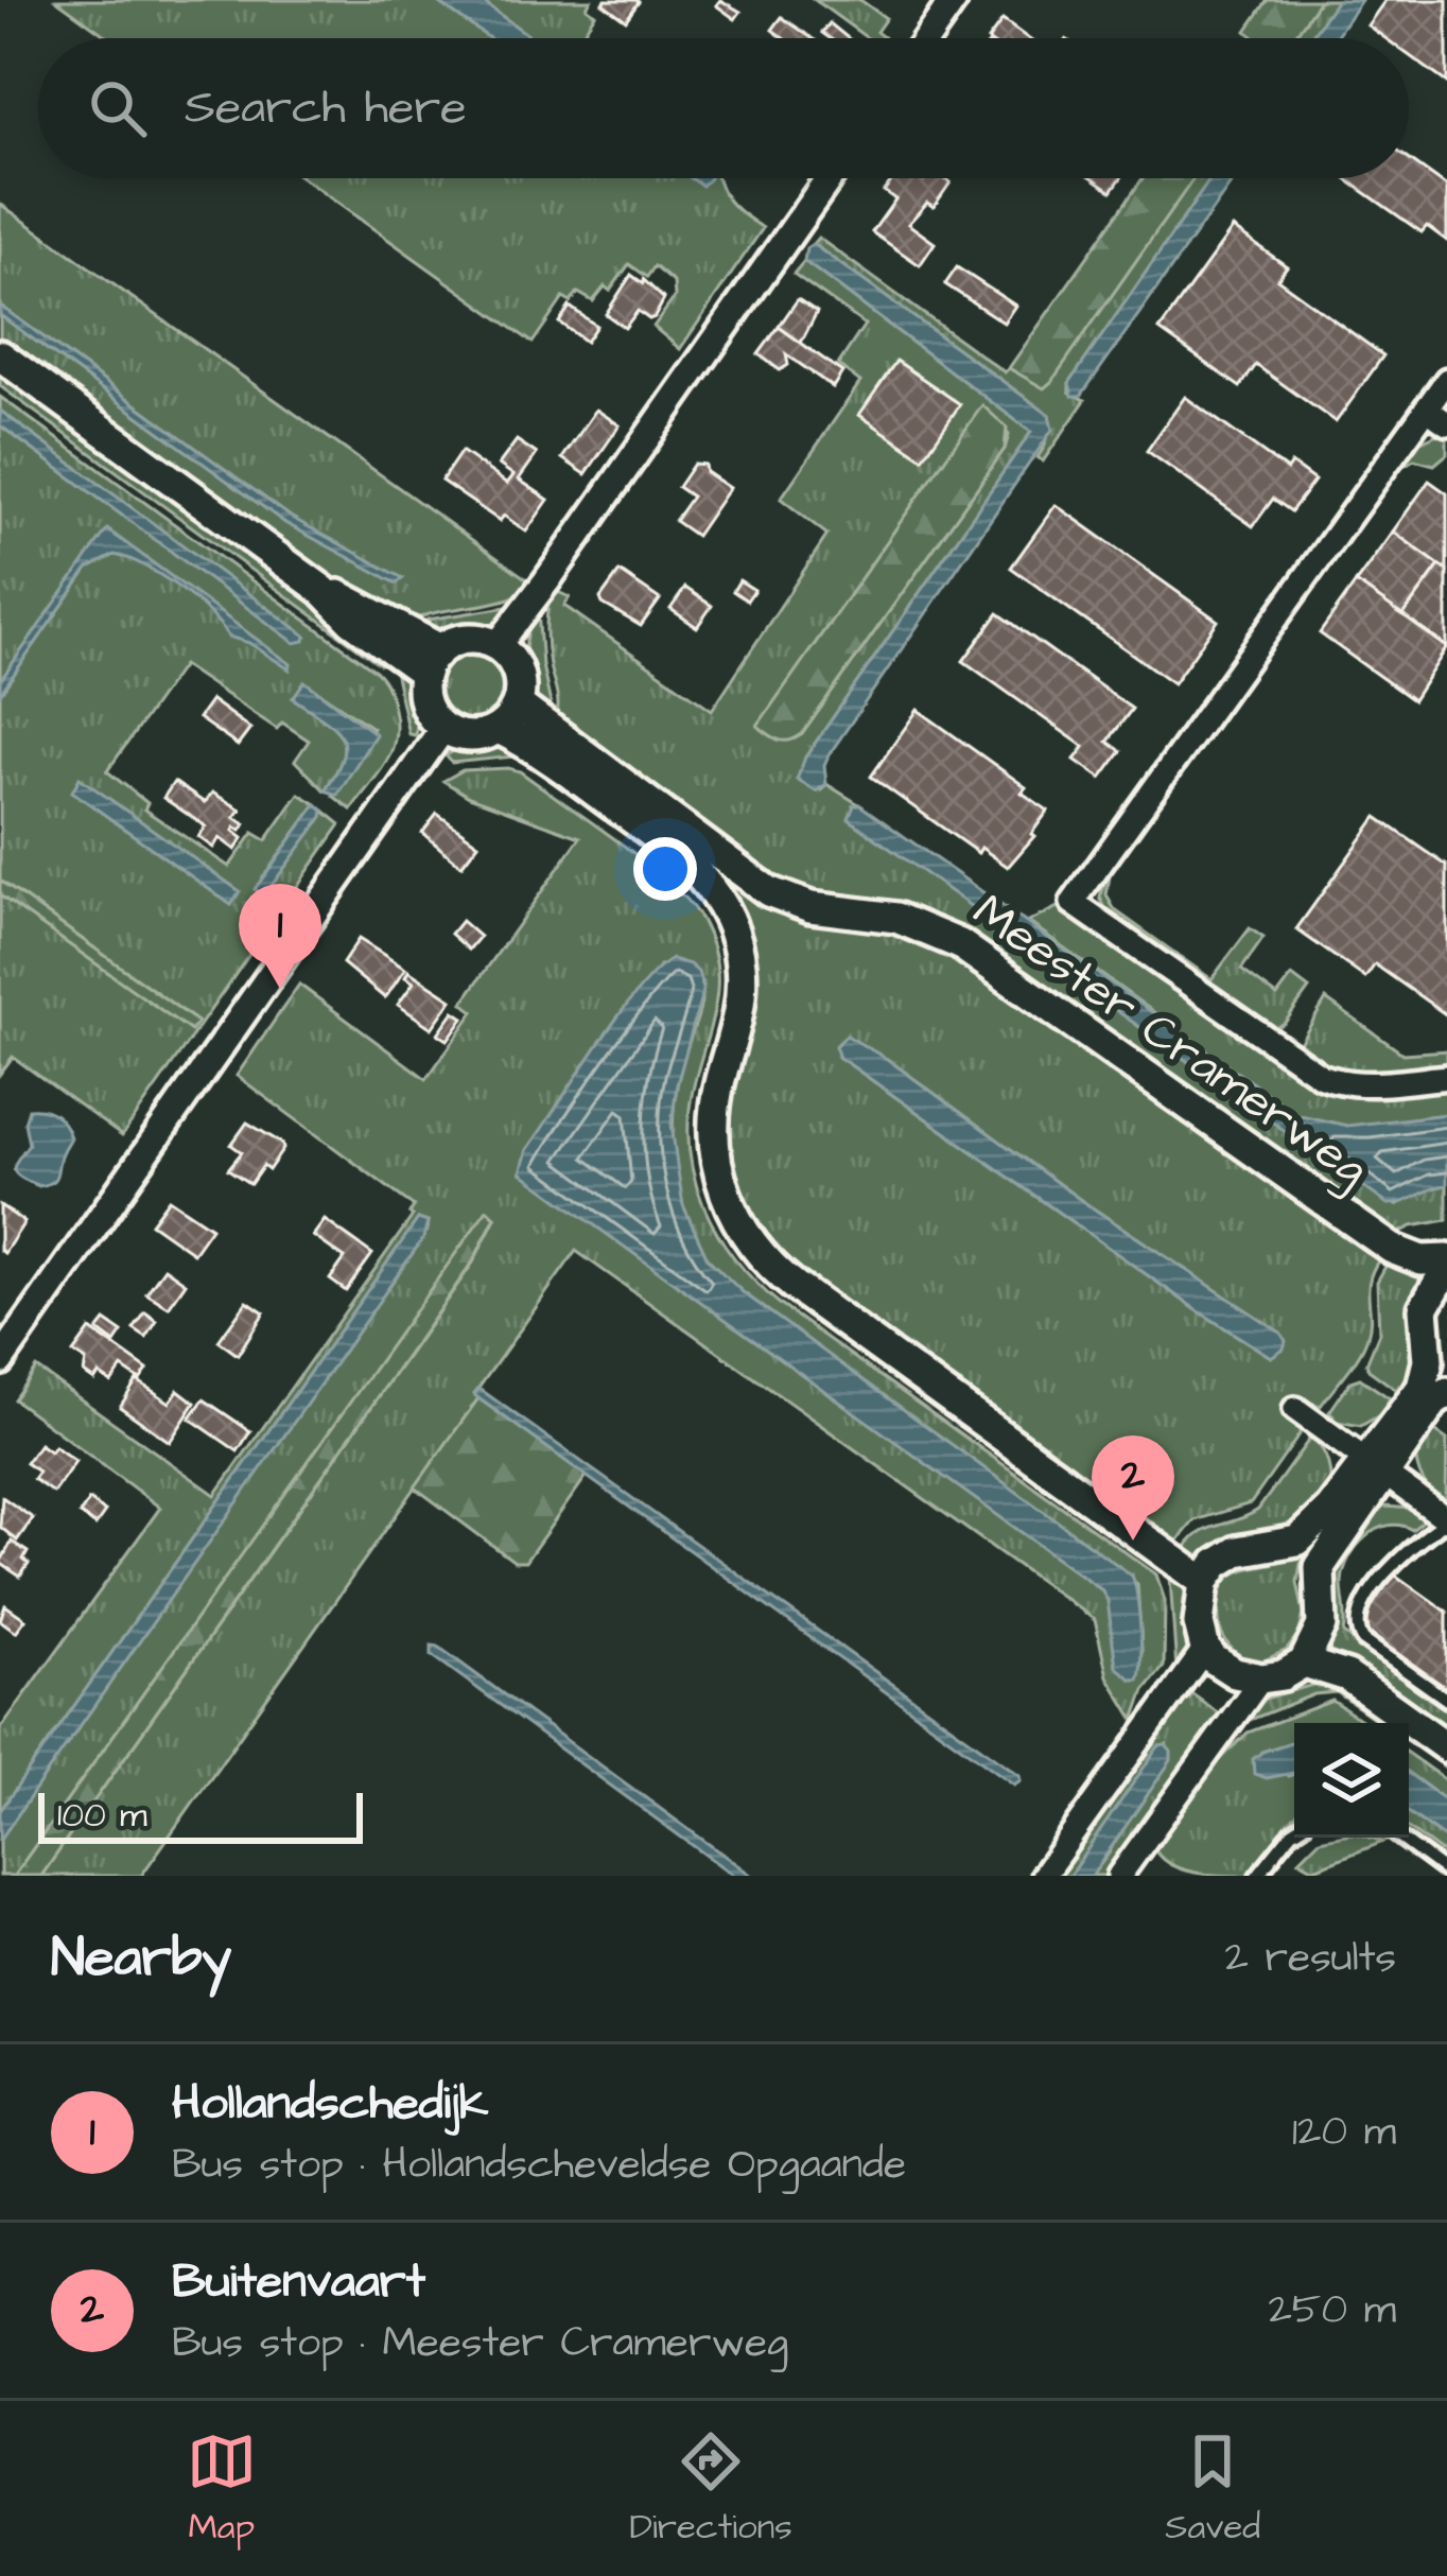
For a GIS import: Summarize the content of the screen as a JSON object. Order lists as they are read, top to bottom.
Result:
{
  "streets": {
    "main road": ["Meester Cramerweg"]
  },
  "scale_bar": "100 m",
  "page": {
    "search": "Search here",
    "pins": ["1", "2"],
    "scale": "100 m",
    "heading": ["Nearby", "2 results"],
    "list": [
      {
        "mark": "1",
        "name": "Hollandschedijk",
        "note": "Bus stop · Hollandscheveldse Opgaande",
        "value": "120 m"
      },
      {
        "mark": "2",
        "name": "Buitenvaart",
        "note": "Bus stop · Meester Cramerweg",
        "value": "250 m"
      }
    ],
    "nav": ["Map", "Directions", "Saved"]
  }
}
